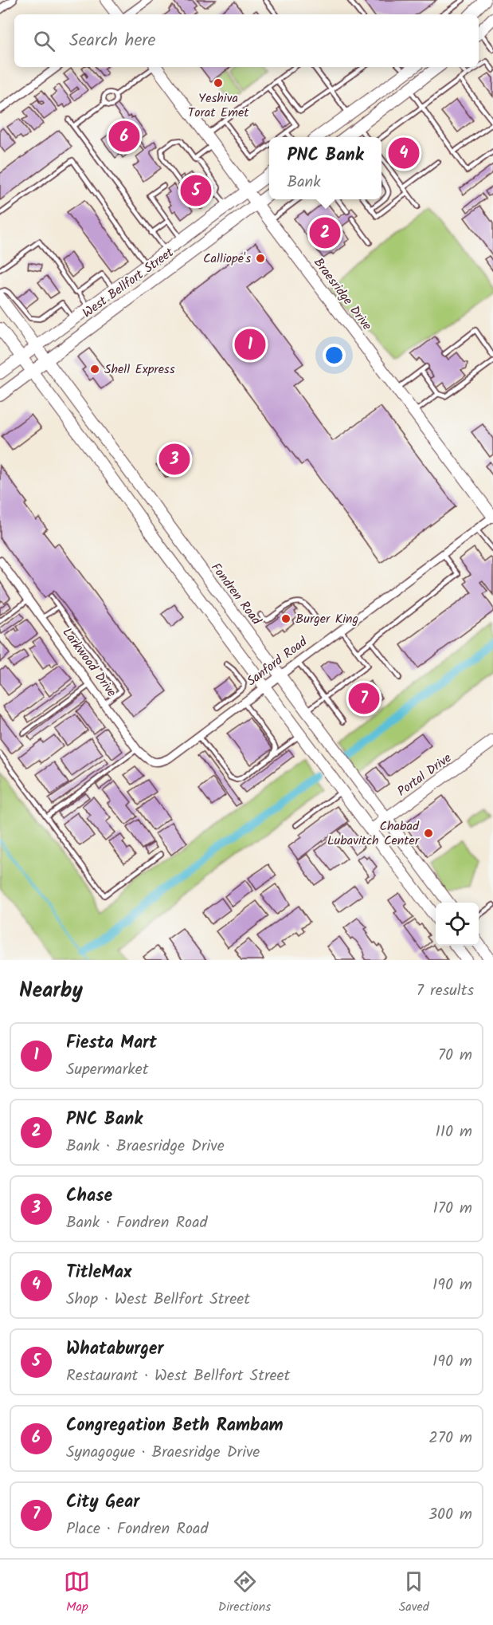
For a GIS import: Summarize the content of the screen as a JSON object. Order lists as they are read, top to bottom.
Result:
{
  "streets": {
    "main road": [
      "West Bellfort Street",
      "Braesridge Drive",
      "Fondren Road",
      "Portal Drive"
    ],
    "street": ["Sanford Road", "Larkwood Drive"]
  },
  "crossings": [
    ["West Bellfort Street", "Braesridge Drive"],
    ["West Bellfort Street", "Fondren Road"],
    ["Braesridge Drive", "Sanford Road"],
    ["Fondren Road", "Sanford Road"],
    ["Fondren Road", "Portal Drive"],
    ["Sanford Road", "Larkwood Drive"]
  ],
  "places": [
    "Yeshiva Torat Emet",
    "Calliope's",
    "Shell Express",
    "Burger King",
    "Chabad Lubavitch Center"
  ],
  "page": {
    "search": "Search here",
    "pins": [
      "6",
      "4",
      "5",
      "2",
      "1",
      "3",
      "7"
    ],
    "popup": ["PNC Bank", "Bank"],
    "heading": ["Nearby", "7 results"],
    "list": [
      {
        "mark": "1",
        "name": "Fiesta Mart",
        "note": "Supermarket",
        "value": "70 m"
      },
      {
        "mark": "2",
        "name": "PNC Bank",
        "note": "Bank · Braesridge Drive",
        "value": "110 m"
      },
      {
        "mark": "3",
        "name": "Chase",
        "note": "Bank · Fondren Road",
        "value": "170 m"
      },
      {
        "mark": "4",
        "name": "TitleMax",
        "note": "Shop · West Bellfort Street",
        "value": "190 m"
      },
      {
        "mark": "5",
        "name": "Whataburger",
        "note": "Restaurant · West Bellfort Street",
        "value": "190 m"
      },
      {
        "mark": "6",
        "name": "Congregation Beth Rambam",
        "note": "Synagogue · Braesridge Drive",
        "value": "270 m"
      },
      {
        "mark": "7",
        "name": "City Gear",
        "note": "Place · Fondren Road",
        "value": "300 m"
      }
    ],
    "nav": ["Map", "Directions", "Saved"]
  }
}
